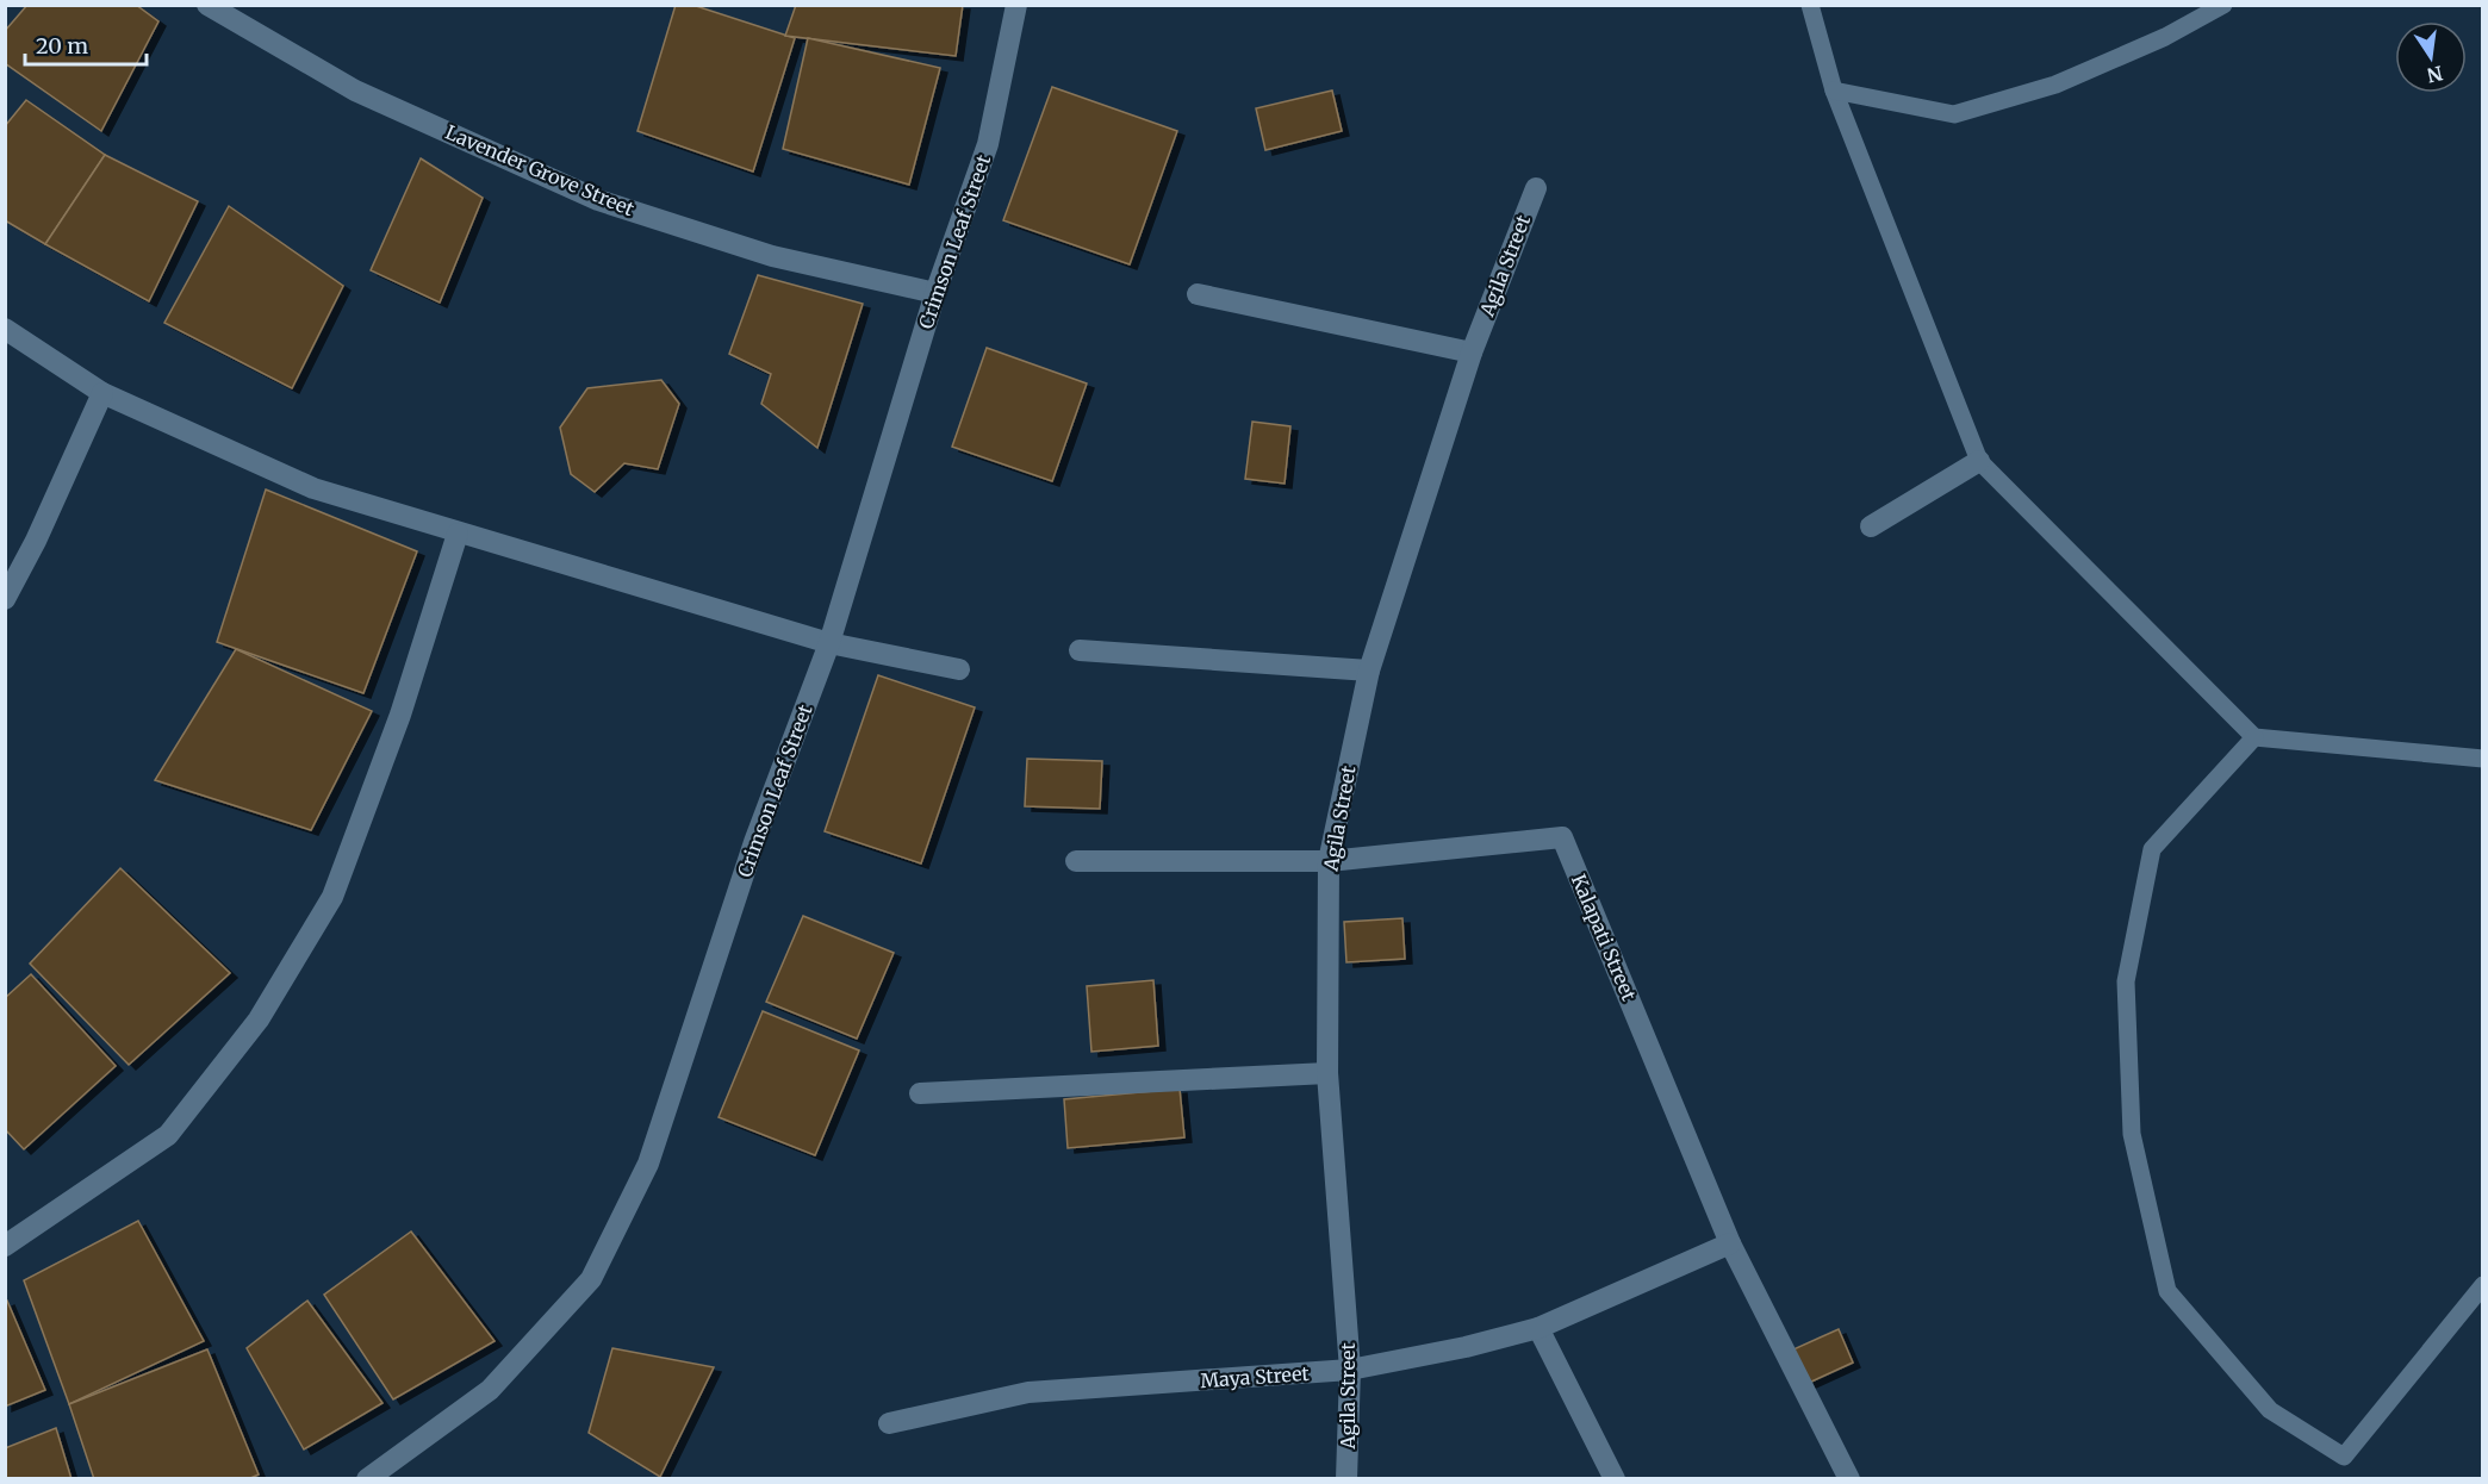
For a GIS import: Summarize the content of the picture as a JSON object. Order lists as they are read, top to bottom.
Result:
{
  "streets": {
    "street": [
      "Lavender Grove Street",
      "Crimson Leaf Street",
      "Agila Street",
      "Kalapati Street",
      "Maya Street"
    ]
  },
  "crossings": [
    ["Lavender Grove Street", "Crimson Leaf Street"],
    ["Agila Street", "Kalapati Street"],
    ["Agila Street", "Maya Street"],
    ["Kalapati Street", "Maya Street"]
  ],
  "scale_bar": "20 m",
  "north": "bottom"
}
